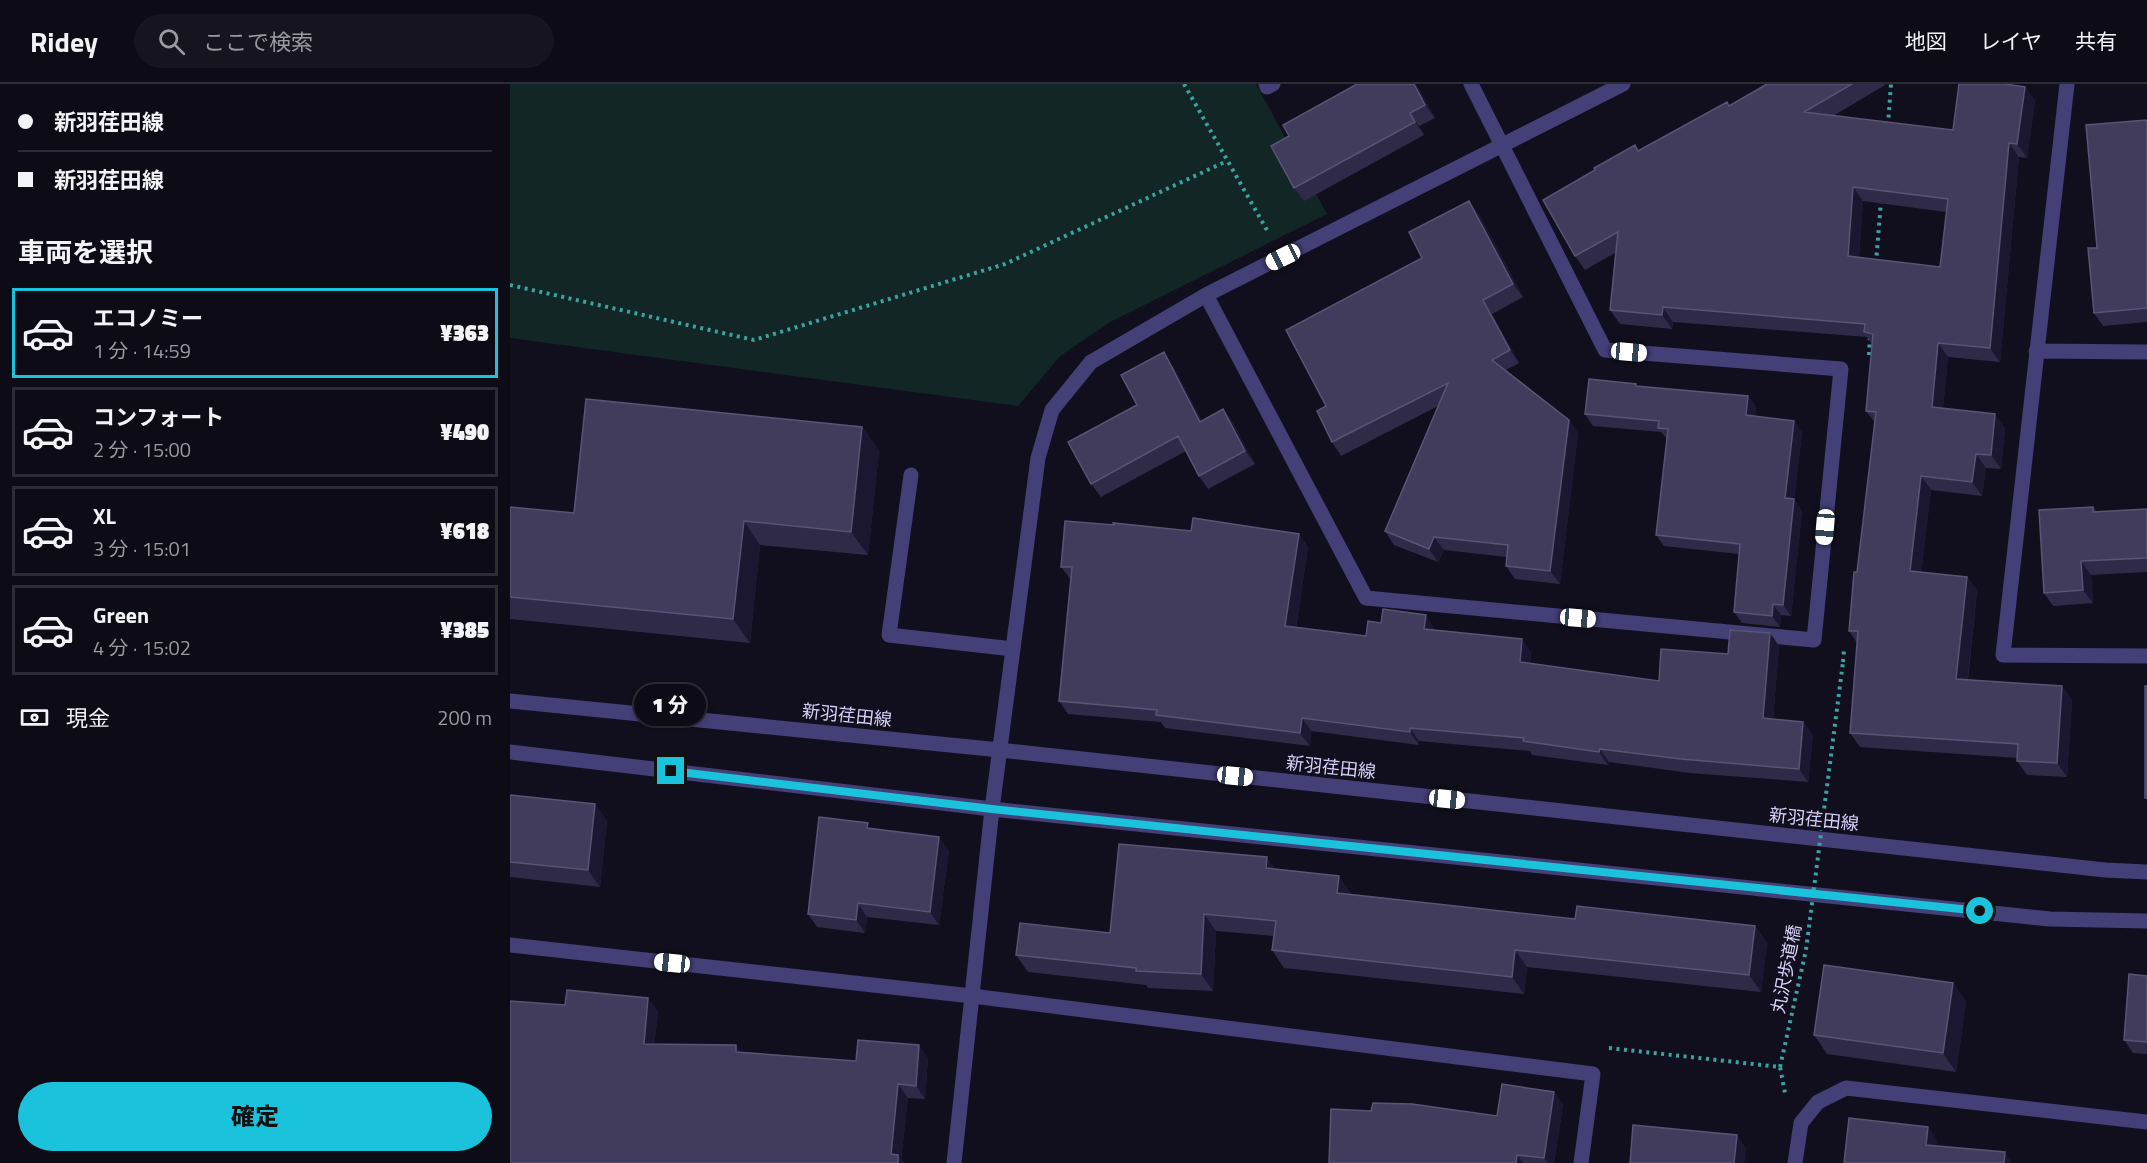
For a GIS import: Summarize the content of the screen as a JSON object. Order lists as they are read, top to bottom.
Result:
{
  "streets": {
    "street": ["新羽荏田線"],
    "path": ["丸沢歩道橋"]
  },
  "page": {
    "header": "Ridey",
    "search": "ここで検索",
    "nav": ["地図", "レイヤ", "共有"],
    "banner": ["新羽荏田線", "新羽荏田線"],
    "heading": "車両を選択",
    "list": [
      {
        "name": "エコノミー",
        "note": "1 分 · 14:59",
        "value": "¥363"
      },
      {
        "name": "コンフォート",
        "note": "2 分 · 15:00",
        "value": "¥490"
      },
      {
        "name": "XL",
        "note": "3 分 · 15:01",
        "value": "¥618"
      },
      {
        "name": "Green",
        "note": "4 分 · 15:02",
        "value": "¥385"
      }
    ],
    "pay": ["現金", "200 m"],
    "bubble": "1 分",
    "buttons": "確定"
  }
}
